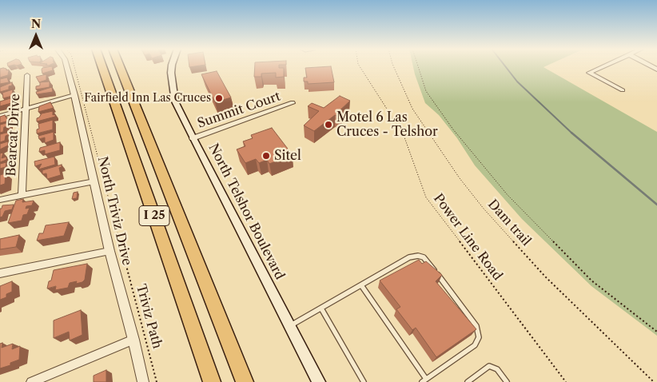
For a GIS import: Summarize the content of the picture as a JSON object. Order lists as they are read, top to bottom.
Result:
{
  "streets": {
    "highway": ["I 25"],
    "main road": ["North Telshor Boulevard"],
    "street": ["Summit Court", "Bearcat Drive", "North Triviz Drive"],
    "path": ["Dam trail", "Power Line Road", "Triviz Path"]
  },
  "crossings": [
    ["Summit Court", "North Telshor Boulevard"]
  ],
  "places": ["Fairfield Inn Las Cruces", "Motel 6 Las Cruces - Telshor", "Sitel"],
  "north": "top"
}
